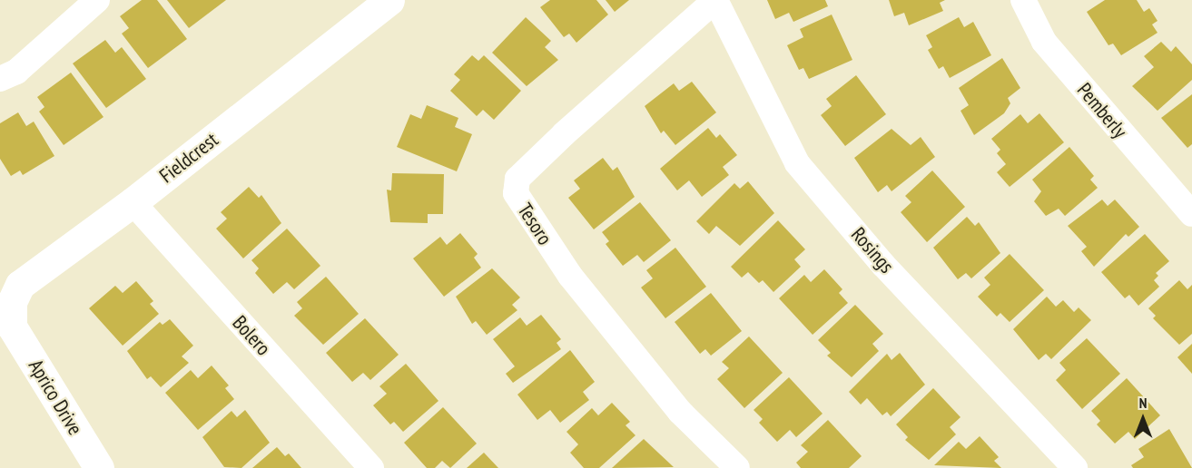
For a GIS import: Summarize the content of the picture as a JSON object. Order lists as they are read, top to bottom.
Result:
{
  "streets": {
    "street": [
      "Pemberly",
      "Fieldcrest",
      "Tesoro",
      "Rosings",
      "Bolero",
      "Aprico Drive"
    ]
  },
  "crossings": [
    ["Fieldcrest", "Bolero"],
    ["Fieldcrest", "Aprico Drive"],
    ["Tesoro", "Rosings"]
  ],
  "north": "top"
}
